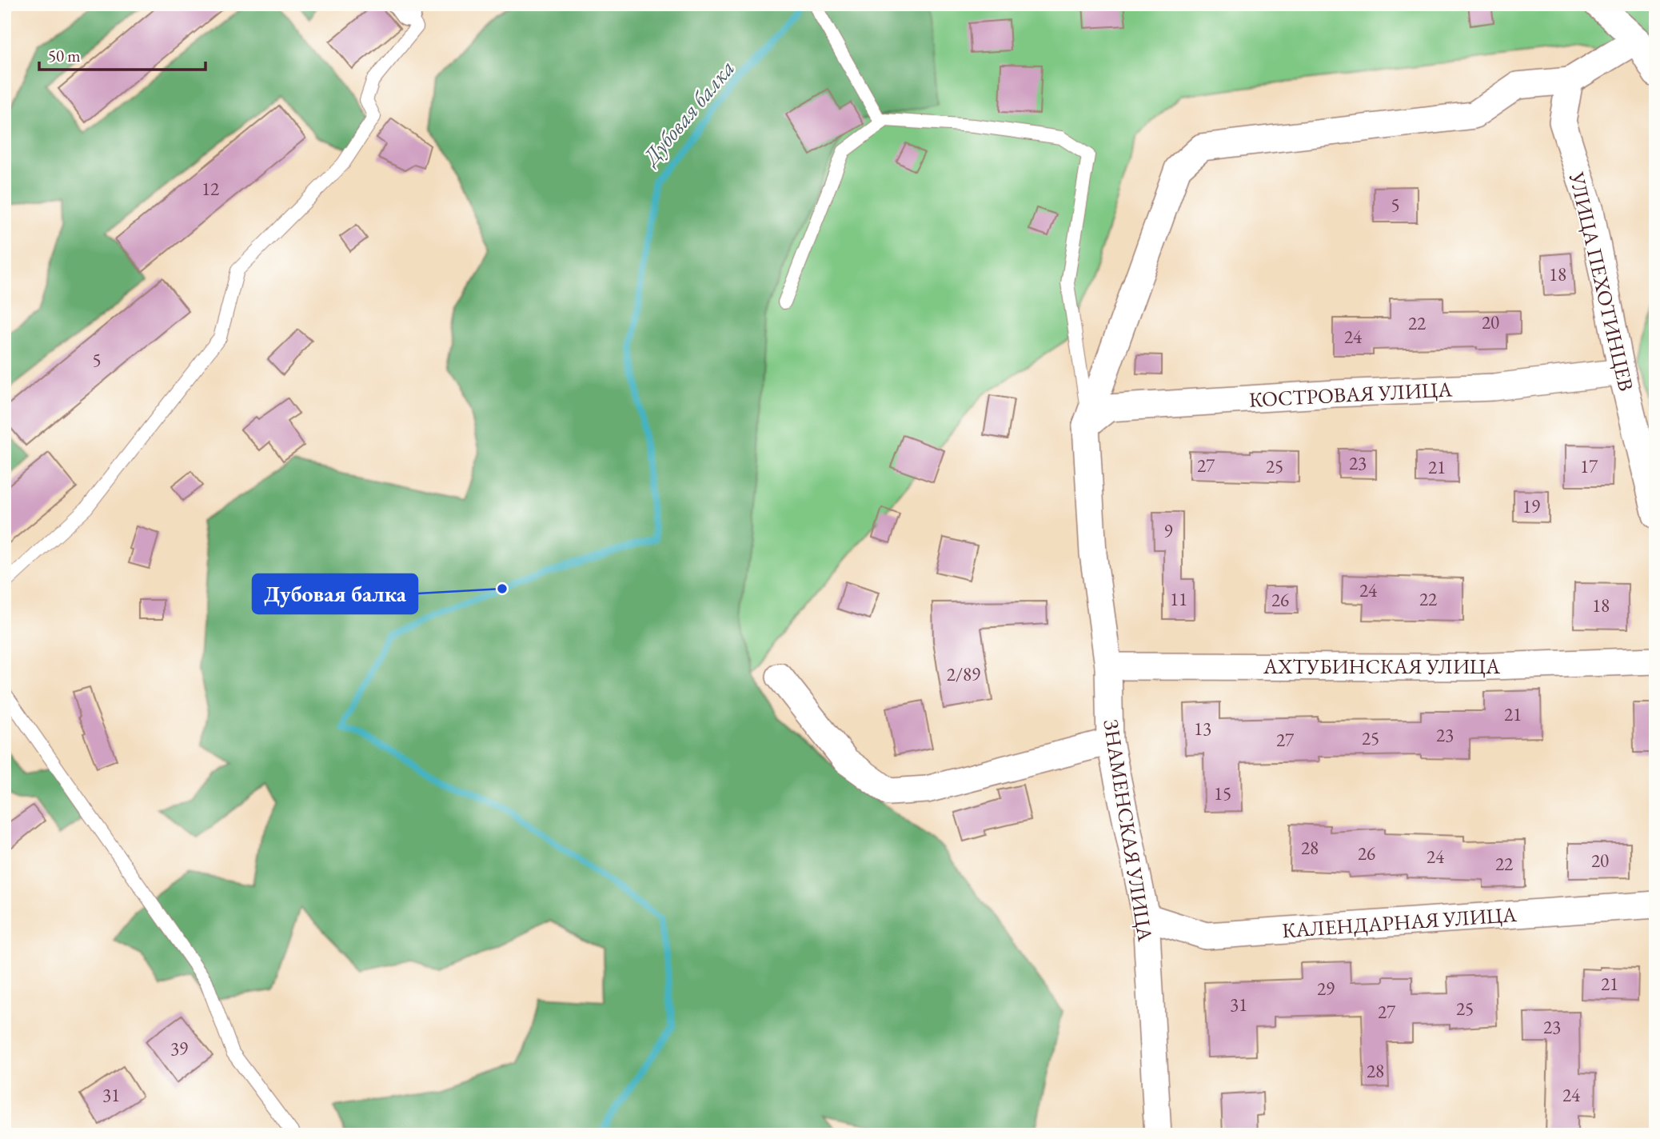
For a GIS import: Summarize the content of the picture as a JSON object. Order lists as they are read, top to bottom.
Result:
{
  "streets": {
    "street": [
      "УЛИЦА ПЕХОТИНЦЕВ",
      "КОСТРОВАЯ УЛИЦА",
      "АХТУБИНСКАЯ УЛИЦА",
      "ЗНАМЕНСКАЯ УЛИЦА",
      "КАЛЕНДАРНАЯ УЛИЦА"
    ]
  },
  "crossings": [
    ["УЛИЦА ПЕХОТИНЦЕВ", "КОСТРОВАЯ УЛИЦА"],
    ["КОСТРОВАЯ УЛИЦА", "ЗНАМЕНСКАЯ УЛИЦА"],
    ["АХТУБИНСКАЯ УЛИЦА", "ЗНАМЕНСКАЯ УЛИЦА"],
    ["ЗНАМЕНСКАЯ УЛИЦА", "КАЛЕНДАРНАЯ УЛИЦА"]
  ],
  "water": ["Дубовая балка"],
  "places": ["Дубовая балка"],
  "house_numbers": [
    "12",
    "5",
    "18",
    "20",
    "22",
    "24",
    "5",
    "23",
    "27",
    "25",
    "17",
    "21",
    "19",
    "9",
    "24",
    "11",
    "22",
    "26",
    "18",
    "2/89",
    "21",
    "13",
    "23",
    "25",
    "27",
    "15",
    "28",
    "26",
    "24",
    "20",
    "22",
    "21",
    "29",
    "31",
    "25",
    "27",
    "23",
    "39",
    "28",
    "31",
    "24"
  ],
  "scale_bar": "50 m"
}
